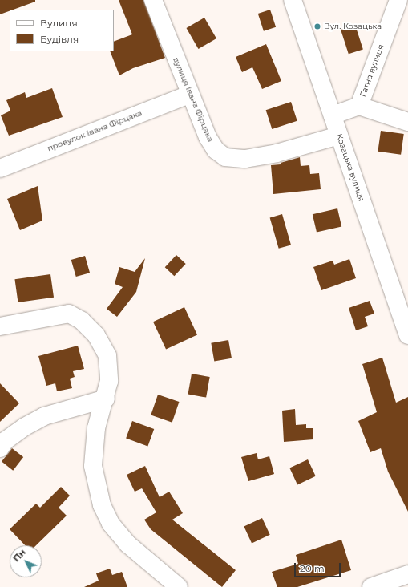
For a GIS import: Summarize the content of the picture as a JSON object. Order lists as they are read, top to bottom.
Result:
{
  "streets": {
    "street": [
      "Гатна вулиця",
      "вулиця Івана Фірцака",
      "провулок Івана Фірцака",
      "Козацька вулиця"
    ]
  },
  "crossings": [
    ["вулиця Івана Фірцака", "провулок Івана Фірцака"],
    ["вулиця Івана Фірцака", "Козацька вулиця"]
  ],
  "places": ["Вул. Козацька"],
  "legend": ["Вулиця", "Будівля"],
  "scale_bar": "20 m",
  "north": "top left"
}
